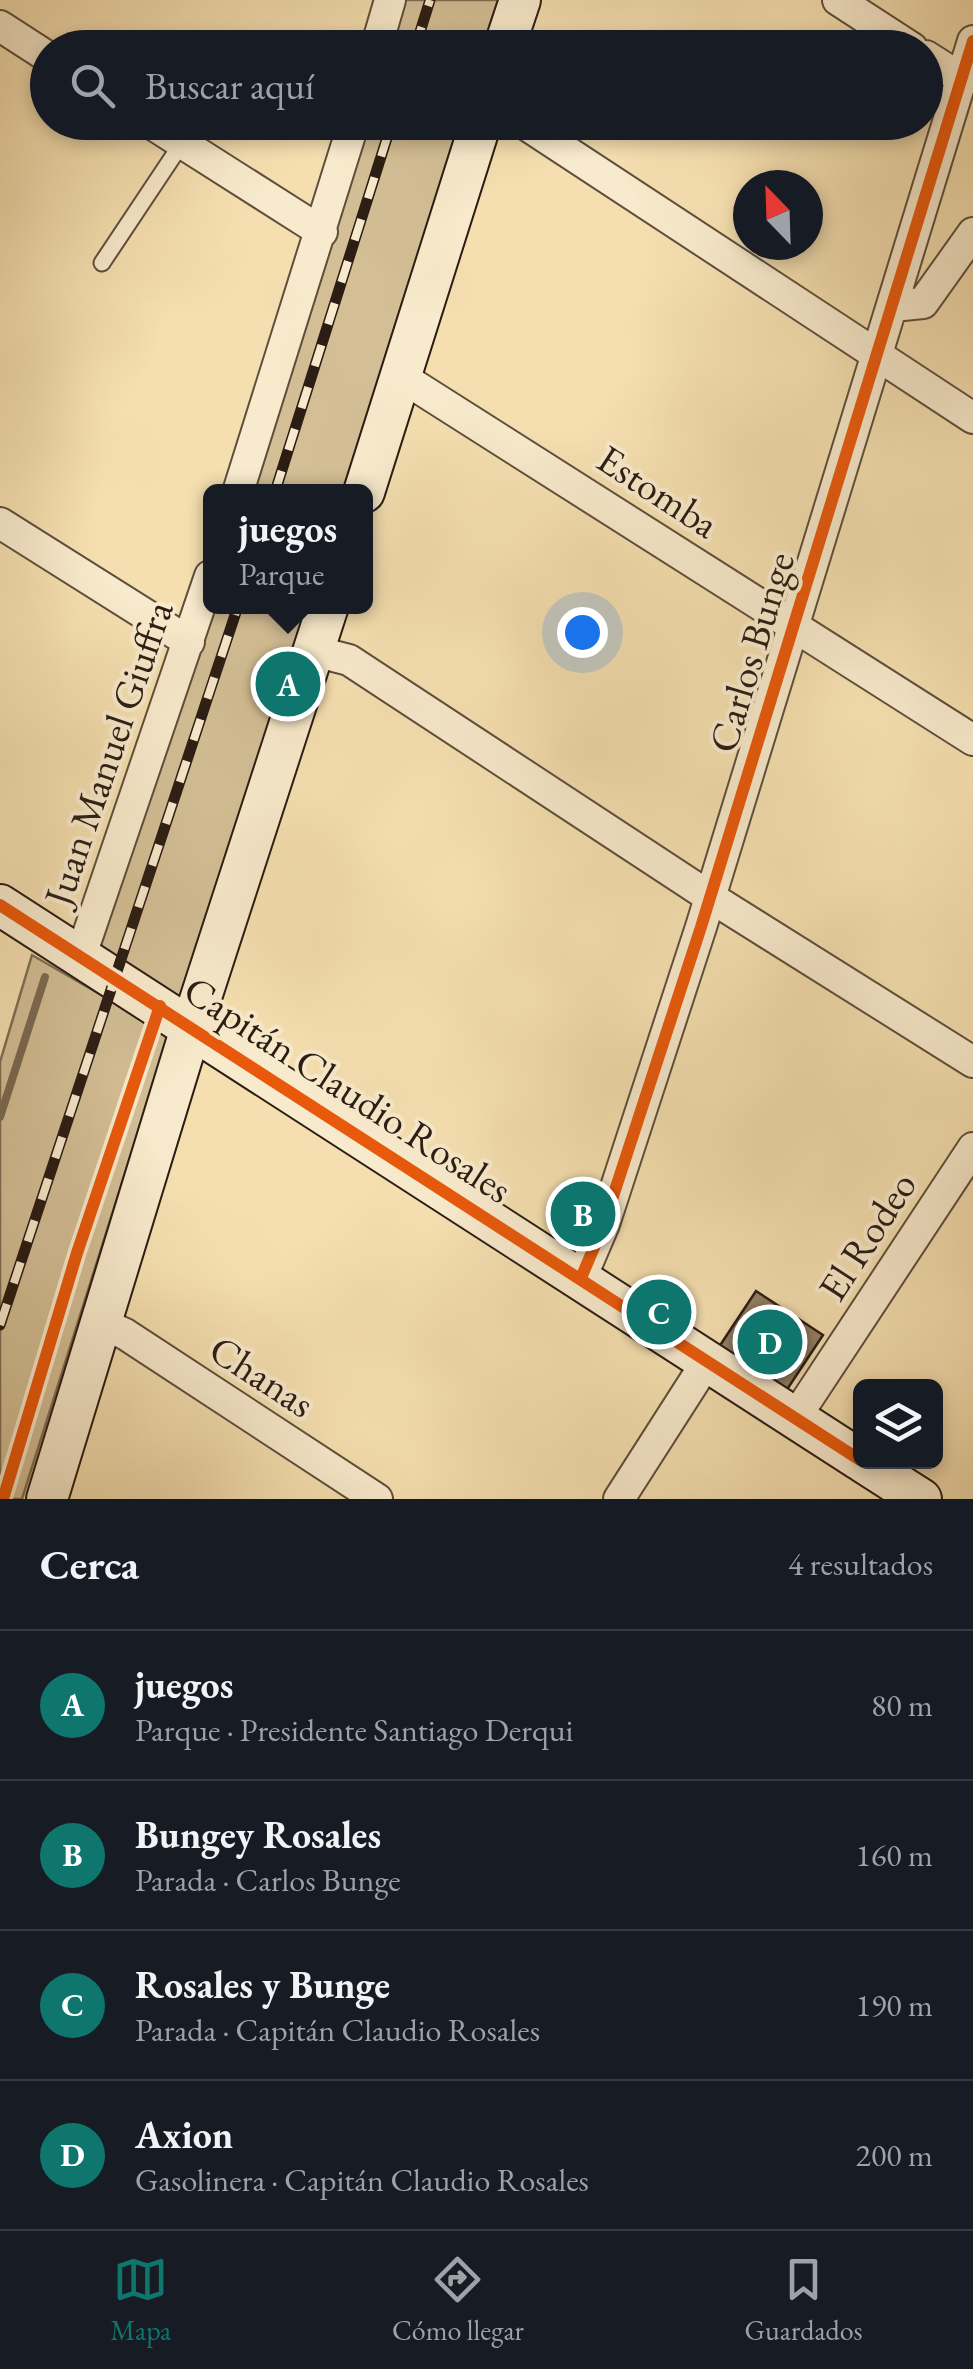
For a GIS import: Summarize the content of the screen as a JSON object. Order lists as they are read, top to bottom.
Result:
{
  "streets": {
    "street": [
      "Estomba",
      "Carlos Bunge",
      "Juan Manuel Giuffra",
      "Capitán Claudio Rosales",
      "El Rodeo",
      "Chanas"
    ]
  },
  "crossings": [
    ["Estomba", "Carlos Bunge"],
    ["Carlos Bunge", "Capitán Claudio Rosales"],
    ["Juan Manuel Giuffra", "Capitán Claudio Rosales"],
    ["Capitán Claudio Rosales", "El Rodeo"]
  ],
  "north": "top left",
  "page": {
    "search": "Buscar aquí",
    "popup": ["juegos", "Parque"],
    "pins": [
      "A",
      "B",
      "C",
      "D"
    ],
    "heading": ["Cerca", "4 resultados"],
    "list": [
      {
        "mark": "A",
        "name": "juegos",
        "note": "Parque · Presidente Santiago Derqui",
        "value": "80 m"
      },
      {
        "mark": "B",
        "name": "Bungey Rosales",
        "note": "Parada · Carlos Bunge",
        "value": "160 m"
      },
      {
        "mark": "C",
        "name": "Rosales y Bunge",
        "note": "Parada · Capitán Claudio Rosales",
        "value": "190 m"
      },
      {
        "mark": "D",
        "name": "Axion",
        "note": "Gasolinera · Capitán Claudio Rosales",
        "value": "200 m"
      }
    ],
    "nav": ["Mapa", "Cómo llegar", "Guardados"]
  }
}
